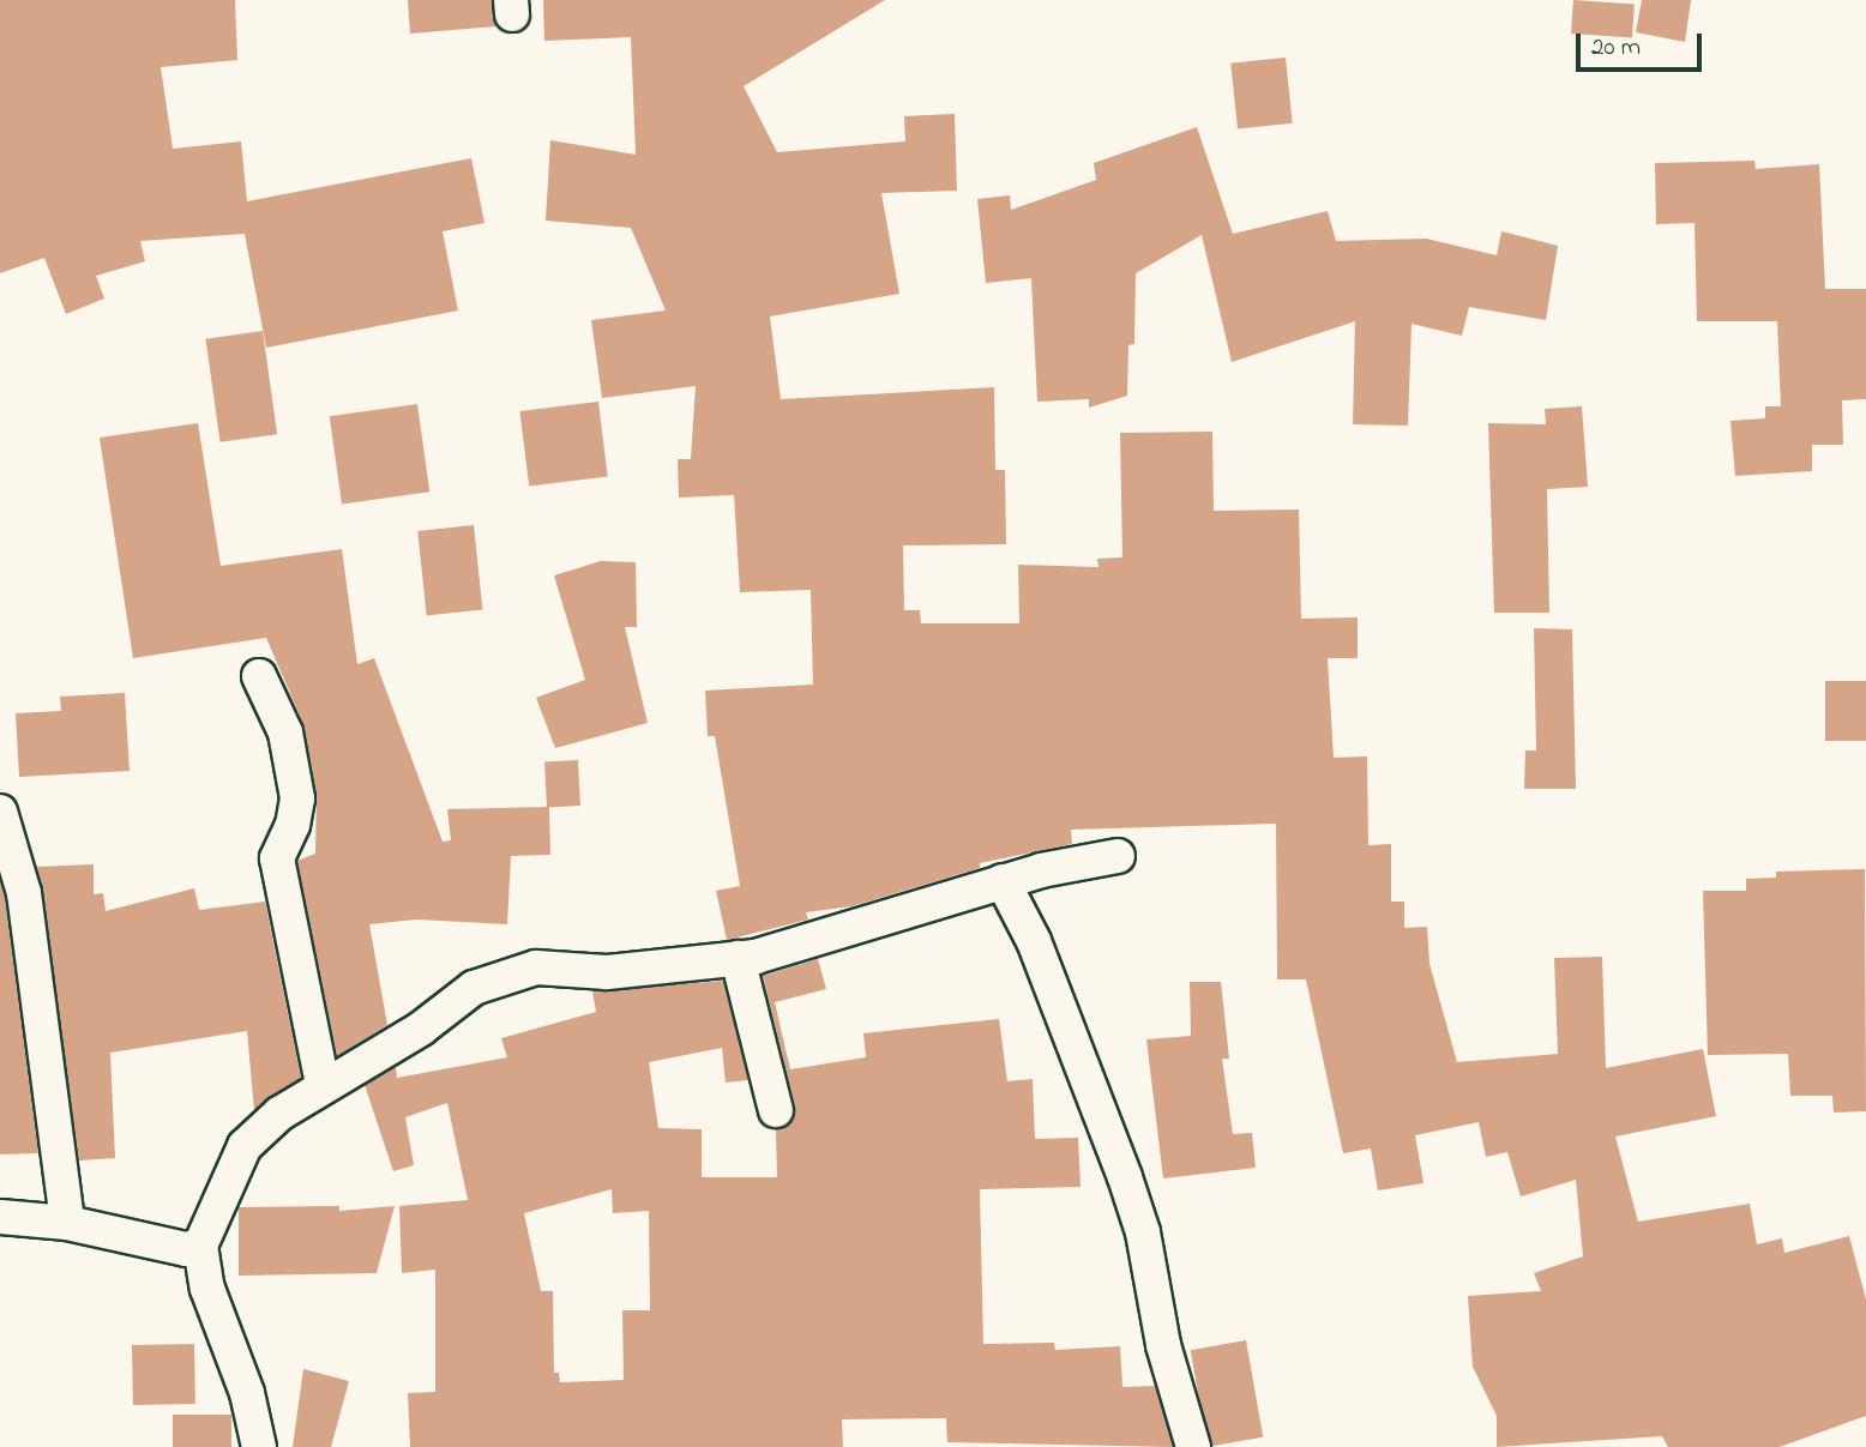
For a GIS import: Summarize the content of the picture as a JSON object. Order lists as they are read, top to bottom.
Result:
{
  "scale_bar": "20 m"
}
